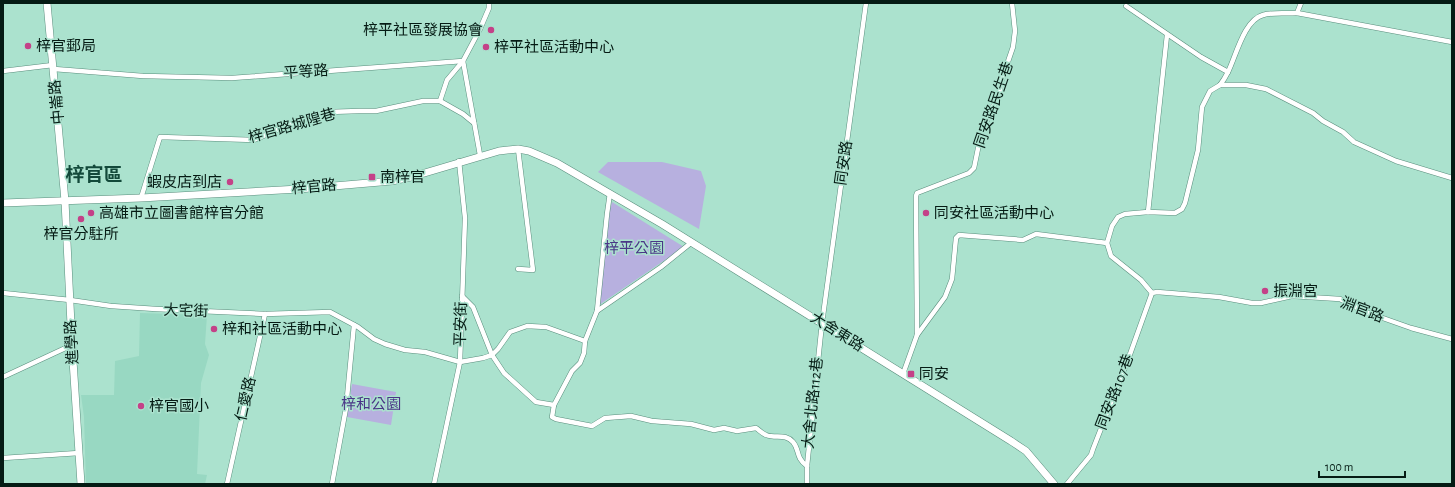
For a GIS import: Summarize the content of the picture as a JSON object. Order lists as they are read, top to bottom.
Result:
{
  "streets": {
    "main road": [
      "中崙路",
      "梓官路",
      "大舍東路",
      "進學路"
    ],
    "street": [
      "平等路",
      "同安路民生巷",
      "梓官路城隍巷",
      "同安路",
      "淵官路",
      "大宅街",
      "平安街",
      "同安路107巷",
      "仁愛路",
      "大舍北路112巷"
    ]
  },
  "crossings": [
    ["平等路", "中崙路"],
    ["中崙路", "梓官路"],
    ["中崙路", "進學路"],
    ["梓官路城隍巷", "梓官路"],
    ["同安路", "大舍東路"],
    ["同安路", "大舍北路112巷"],
    ["梓官路", "平安街"],
    ["梓官路", "大舍東路"],
    ["梓官路", "進學路"],
    ["淵官路", "同安路107巷"],
    ["大宅街", "平安街"],
    ["大宅街", "進學路"],
    ["大宅街", "仁愛路"],
    ["大舍東路", "大舍北路112巷"]
  ],
  "districts": ["梓官區"],
  "parks": ["梓平公園", "梓和公園"],
  "places": {
    "other": [
      "梓平社區發展協會",
      "梓官郵局",
      "梓平社區活動中心",
      "蝦皮店到店",
      "高雄市立圖書館梓官分館",
      "同安社區活動中心",
      "梓官分駐所",
      "振淵宮",
      "梓和社區活動中心",
      "梓官國小"
    ],
    "transit": ["南梓官", "同安"]
  },
  "scale_bar": "100 m"
}
